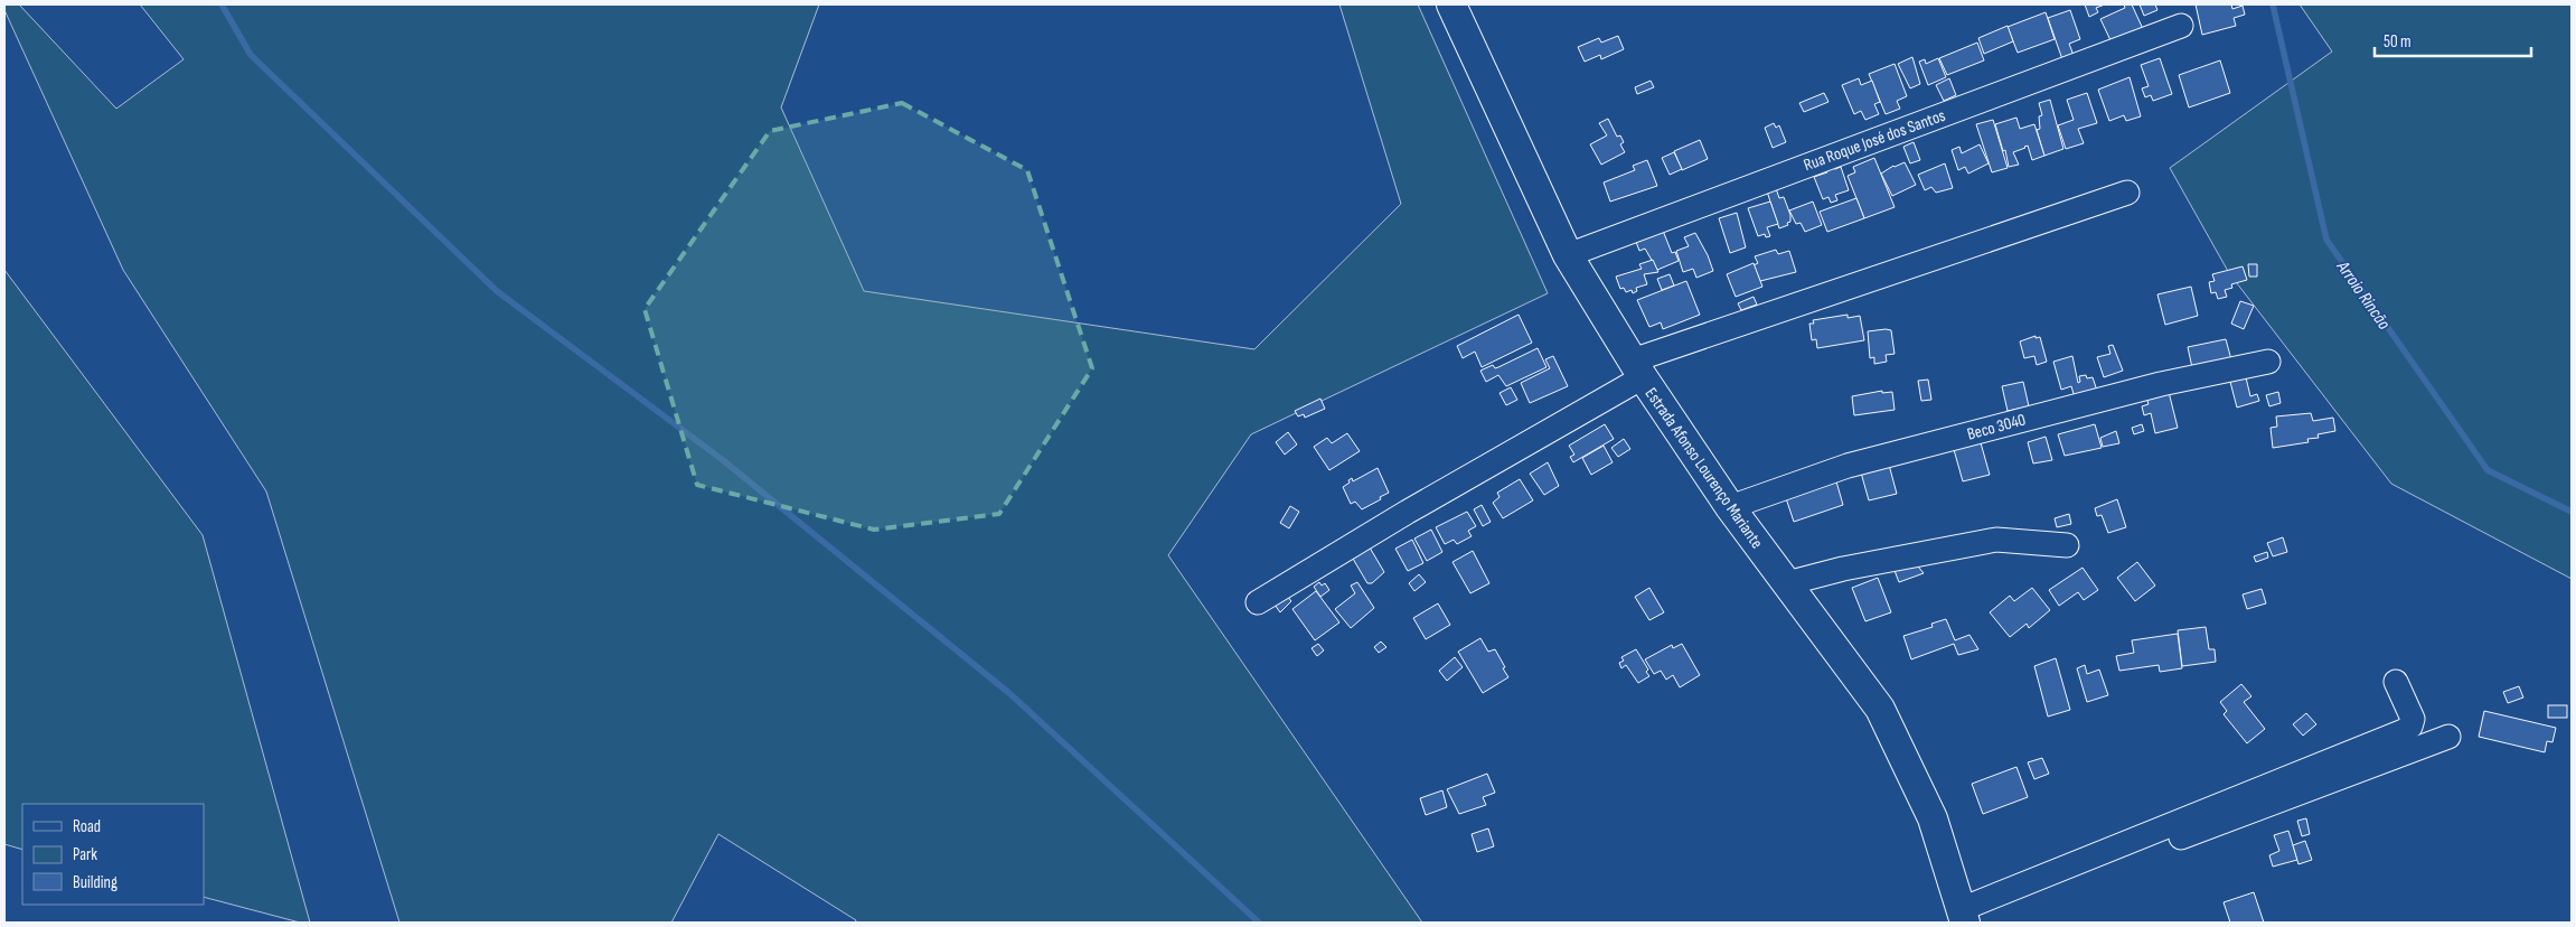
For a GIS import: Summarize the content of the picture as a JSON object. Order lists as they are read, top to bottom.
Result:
{
  "streets": {
    "main road": ["Estrada Afonso Lourenço Mariante"],
    "street": ["Rua Roque José dos Santos", "Beco 3040"]
  },
  "crossings": [
    ["Rua Roque José dos Santos", "Estrada Afonso Lourenço Mariante"],
    ["Beco 3040", "Estrada Afonso Lourenço Mariante"]
  ],
  "water": ["Arroio Rincão"],
  "legend": ["Road", "Park", "Building"],
  "scale_bar": "50 m"
}
